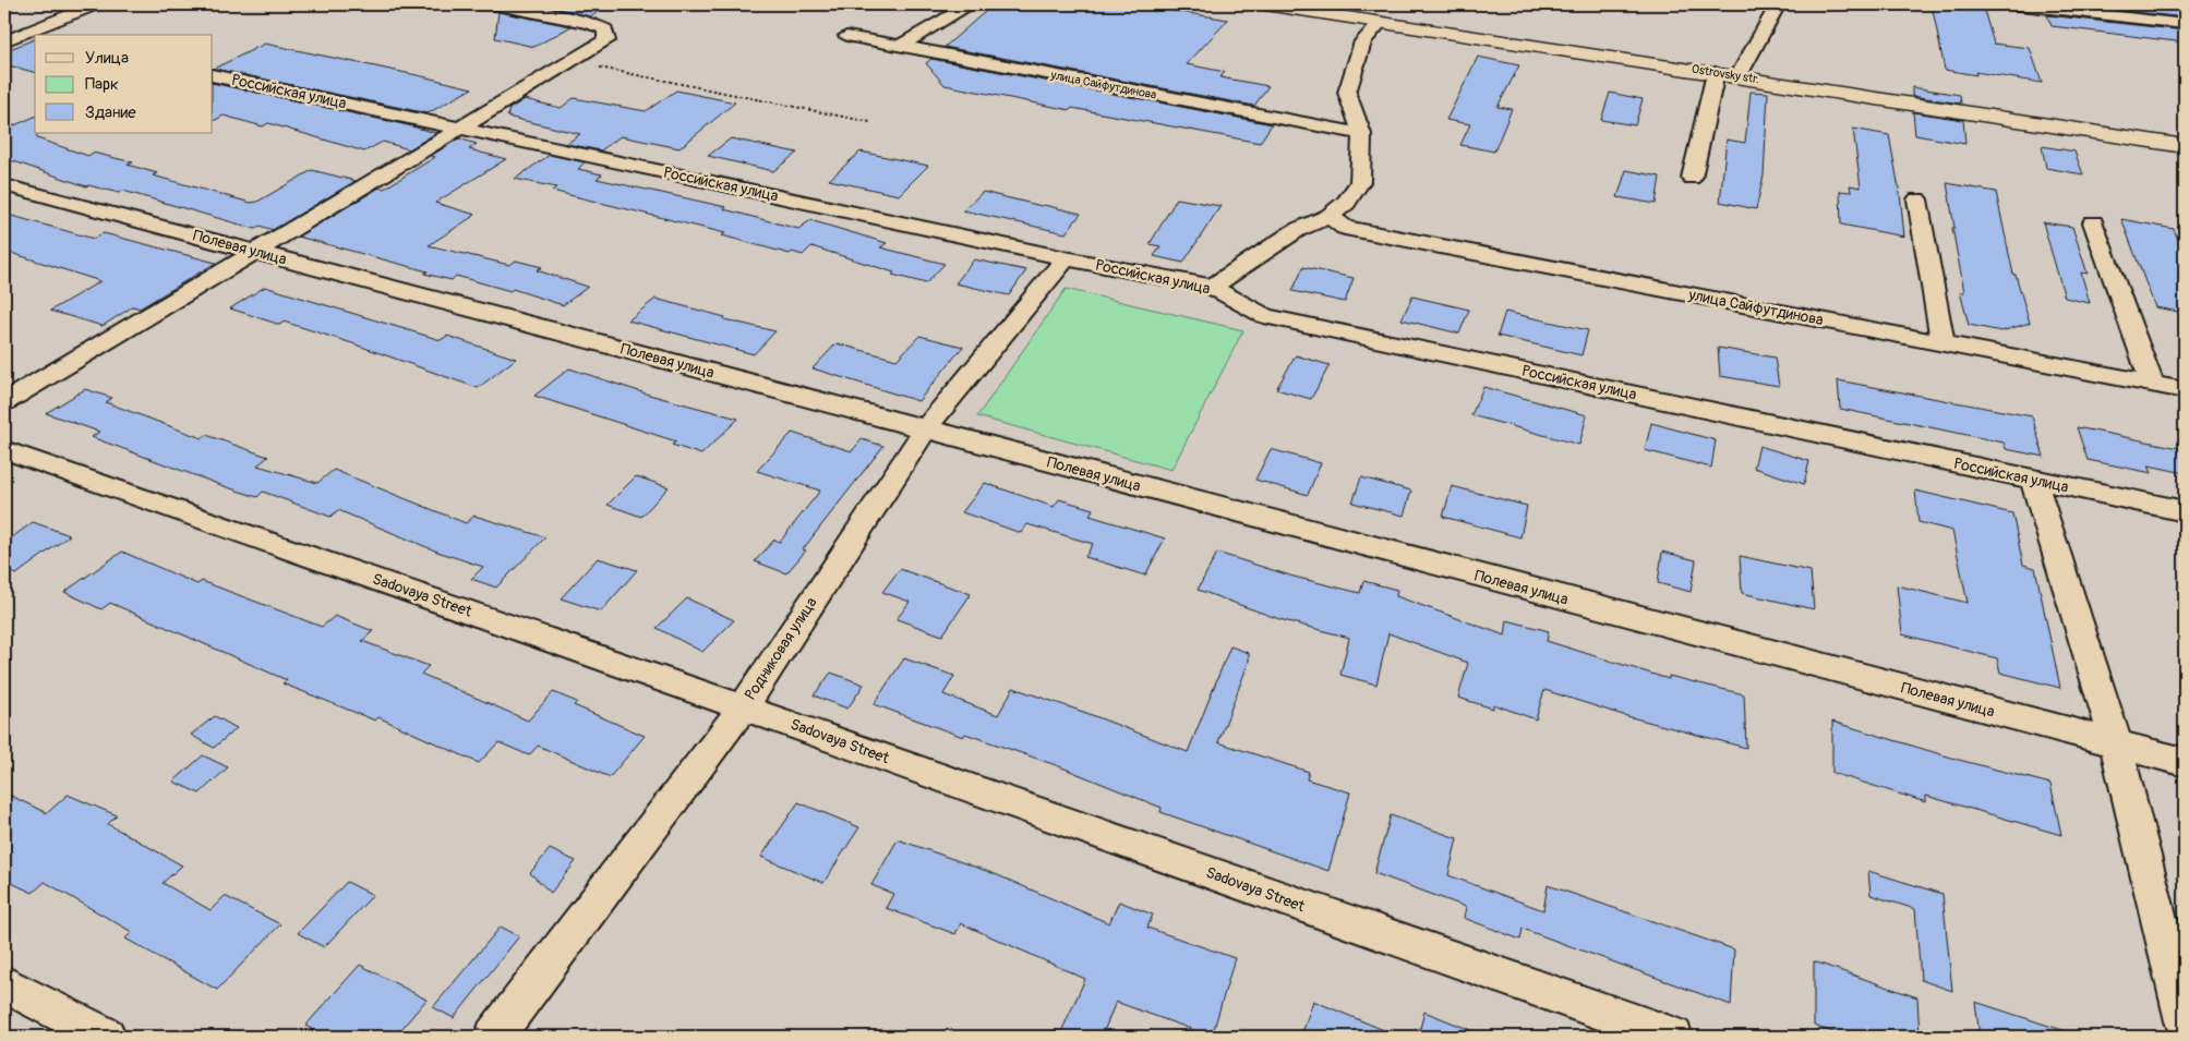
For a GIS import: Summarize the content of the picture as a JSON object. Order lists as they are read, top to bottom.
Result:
{
  "streets": {
    "main road": ["Ostrovsky str."],
    "street": [
      "улица Сайфутдинова",
      "Российская улица",
      "Полевая улица",
      "Sadovaya Street",
      "Родниковая улица"
    ]
  },
  "crossings": [
    ["Российская улица", "Родниковая улица"],
    ["Полевая улица", "Родниковая улица"],
    ["Sadovaya Street", "Родниковая улица"]
  ],
  "legend": ["Улица", "Парк", "Здание"]
}
